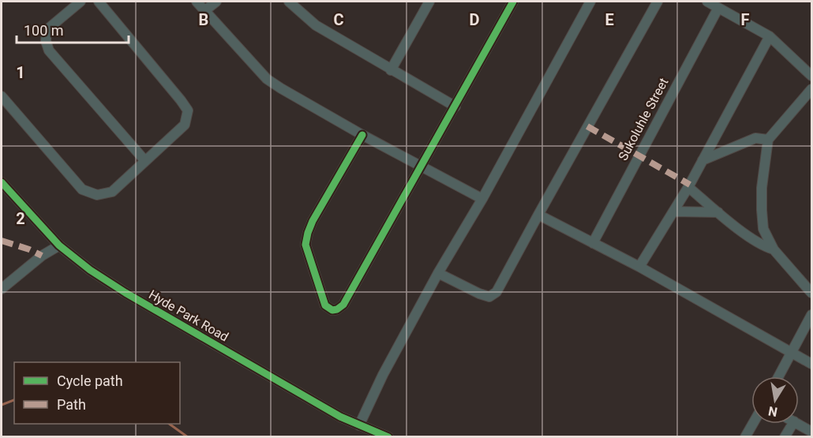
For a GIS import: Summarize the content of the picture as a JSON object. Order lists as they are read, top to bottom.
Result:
{
  "streets": {
    "street": ["Sukoluhle Street", "Hyde Park Road"]
  },
  "legend": ["Cycle path", "Path"],
  "scale_bar": "100 m",
  "north": "bottom",
  "grid": {
    "columns": [
      "B",
      "C",
      "D",
      "E",
      "F"
    ],
    "rows": ["1", "2"]
  }
}
